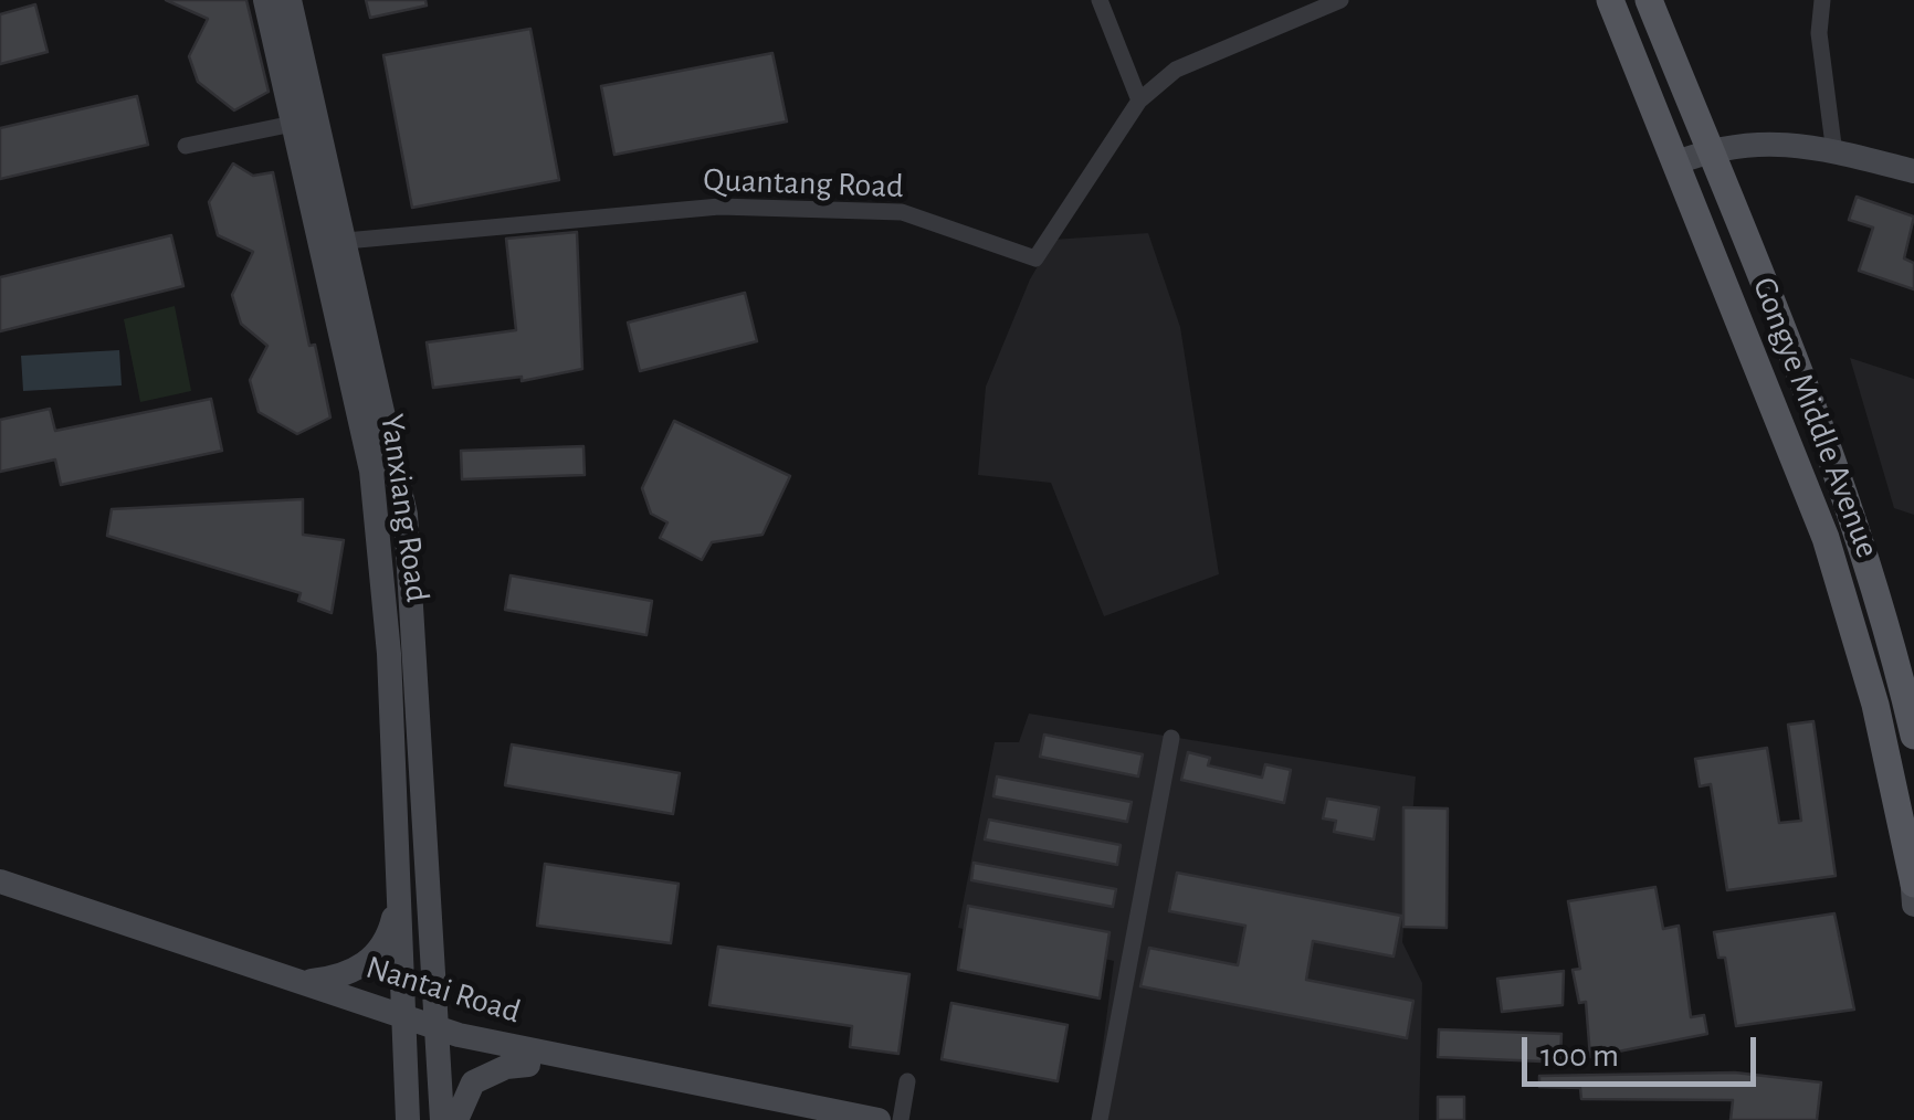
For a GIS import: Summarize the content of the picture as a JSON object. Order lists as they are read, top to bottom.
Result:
{
  "streets": {
    "main road": ["Gongye Middle Avenue", "Yanxiang Road", "Nantai Road"],
    "street": ["Quantang Road"]
  },
  "crossings": [
    ["Quantang Road", "Yanxiang Road"],
    ["Yanxiang Road", "Nantai Road"]
  ],
  "scale_bar": "100 m"
}
